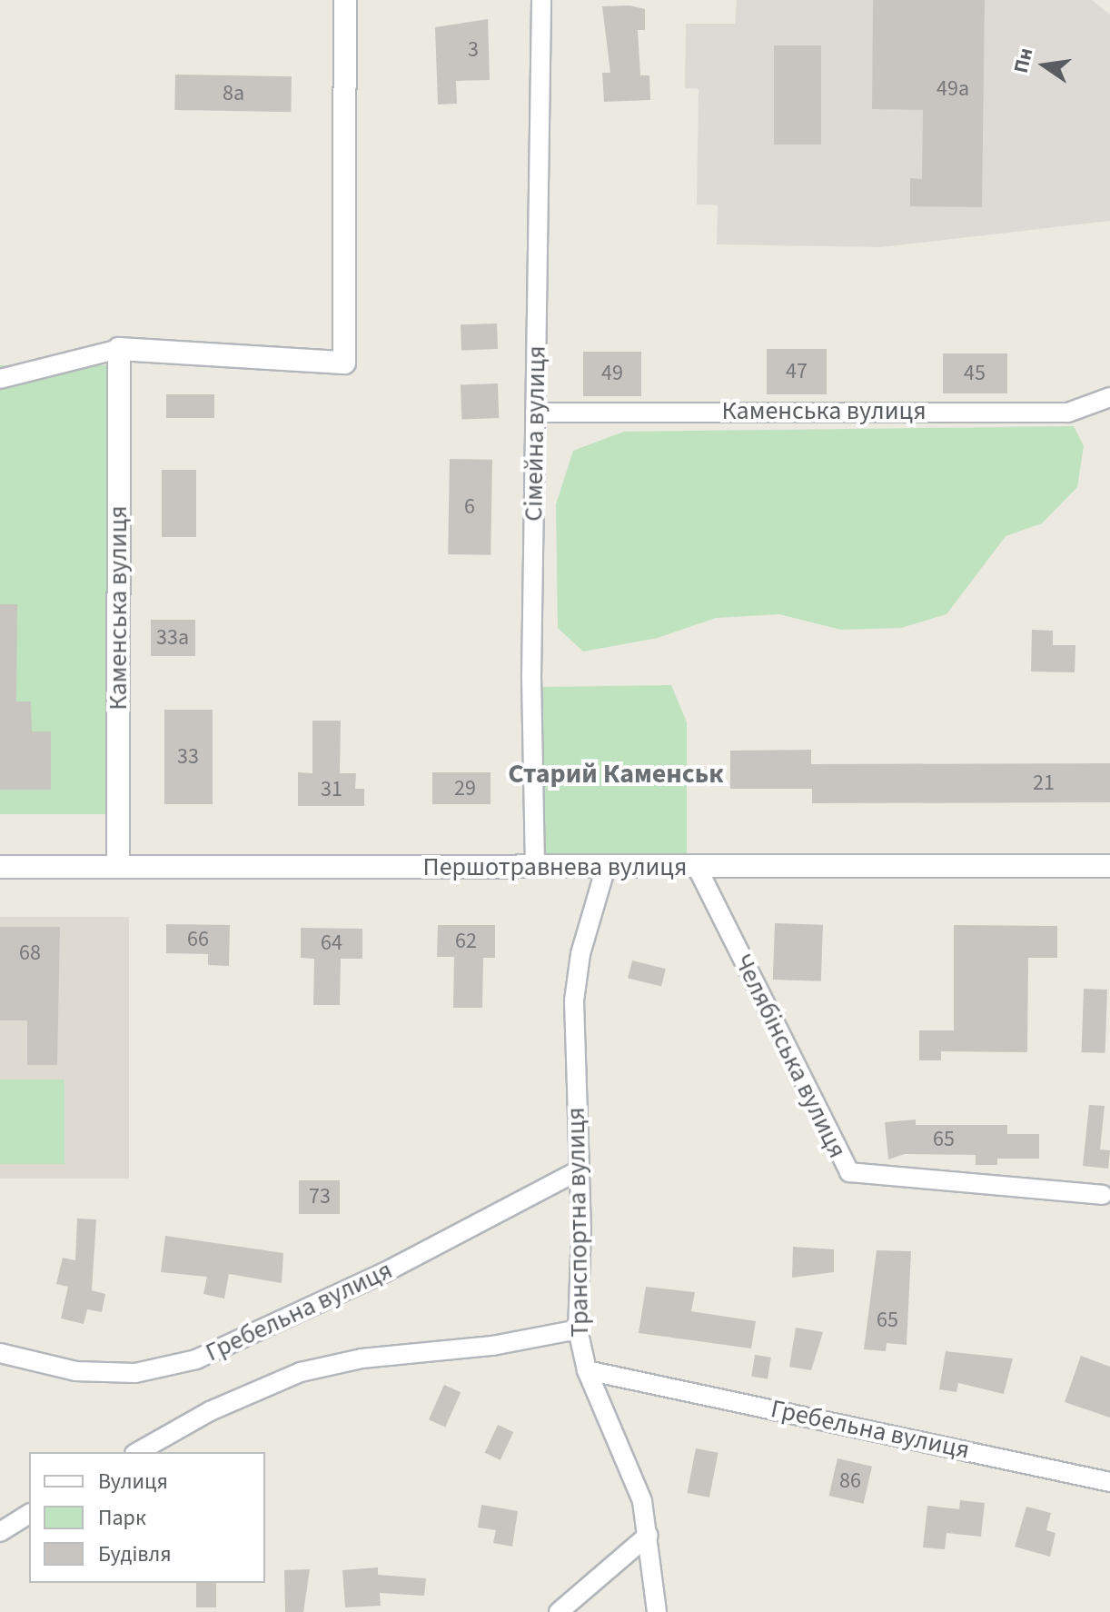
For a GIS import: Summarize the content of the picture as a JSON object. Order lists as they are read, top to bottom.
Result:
{
  "streets": {
    "street": [
      "Каменська вулиця",
      "Сімейна вулиця",
      "Першотравнева вулиця",
      "Челябінська вулиця",
      "Транспортна вулиця",
      "Гребельна вулиця"
    ]
  },
  "crossings": [
    ["Каменська вулиця", "Сімейна вулиця"],
    ["Каменська вулиця", "Першотравнева вулиця"],
    ["Сімейна вулиця", "Першотравнева вулиця"],
    ["Першотравнева вулиця", "Челябінська вулиця"],
    ["Першотравнева вулиця", "Транспортна вулиця"],
    ["Транспортна вулиця", "Гребельна вулиця"]
  ],
  "districts": ["Старий Каменськ"],
  "house_numbers": [
    "3",
    "49а",
    "8а",
    "47",
    "49",
    "45",
    "6",
    "33а",
    "33",
    "21",
    "29",
    "31",
    "66",
    "62",
    "64",
    "68",
    "65",
    "73",
    "65",
    "86"
  ],
  "legend": ["Вулиця", "Парк", "Будівля"],
  "north": "left"
}
